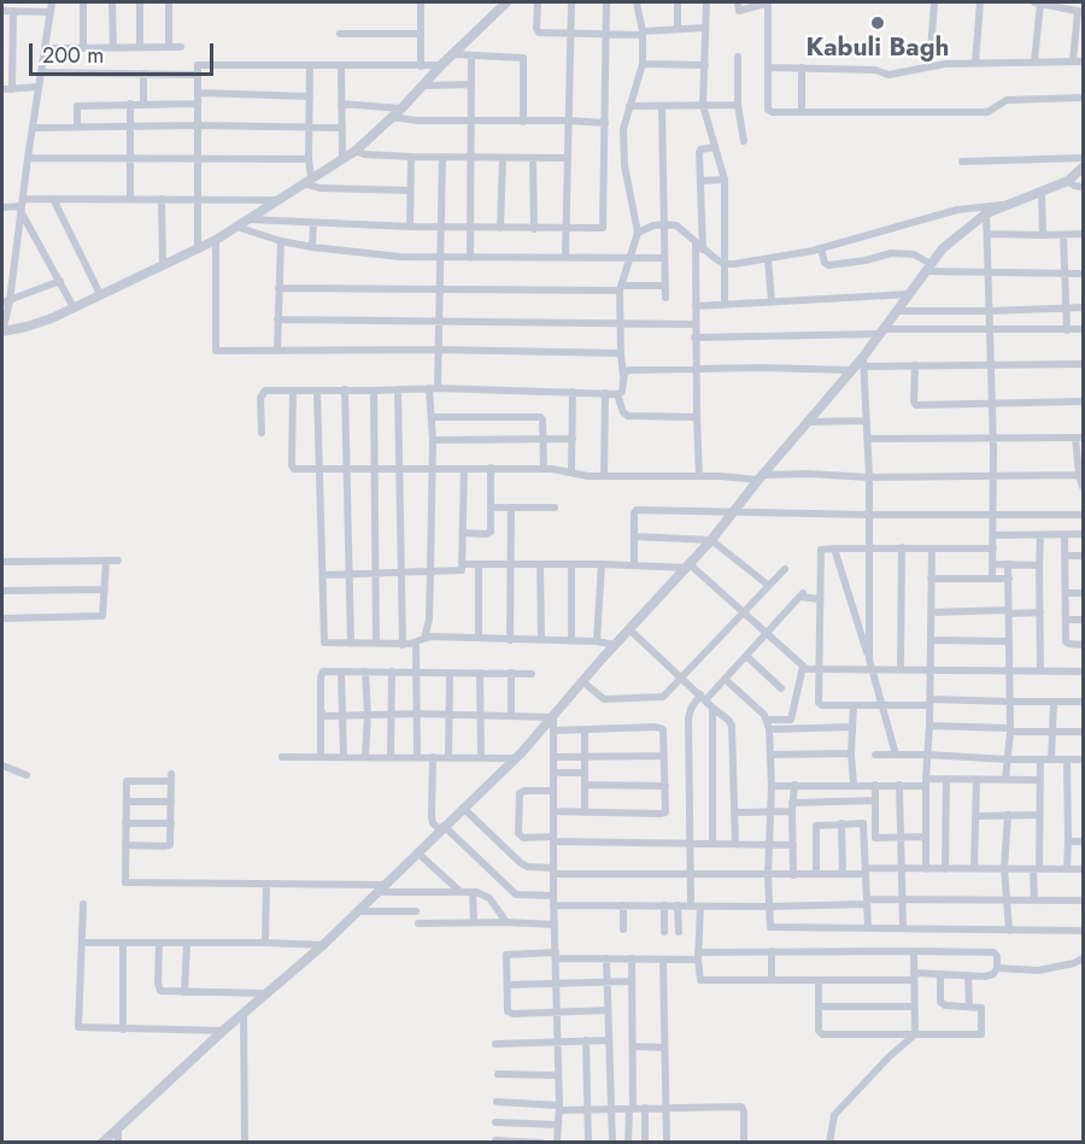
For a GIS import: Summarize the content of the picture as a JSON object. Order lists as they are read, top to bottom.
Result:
{
  "places": ["Kabuli Bagh"],
  "scale_bar": "200 m"
}
